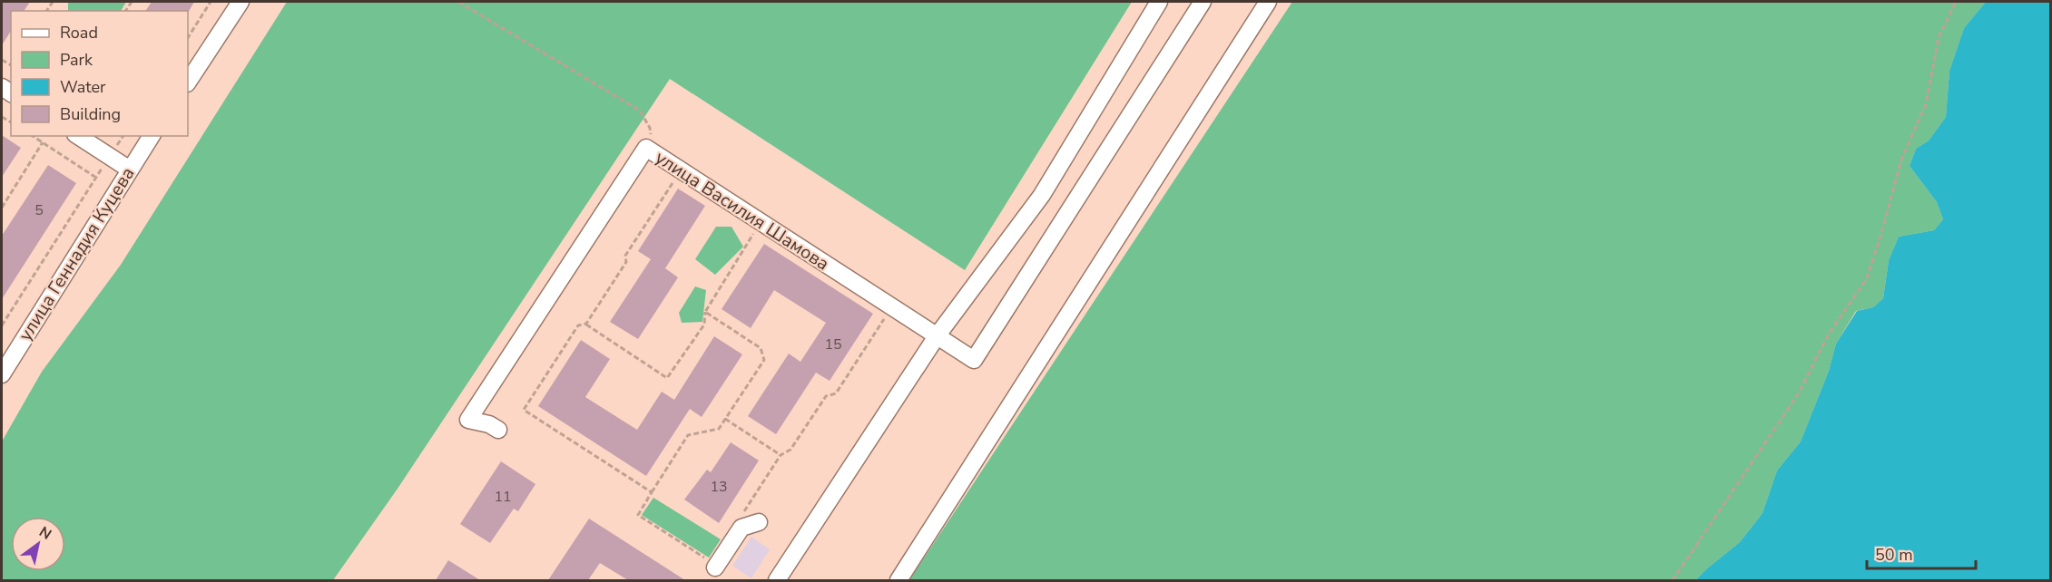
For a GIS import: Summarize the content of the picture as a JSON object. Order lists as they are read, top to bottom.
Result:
{
  "streets": {
    "street": ["улица Василия Шамова", "улица Геннадия Куцева"]
  },
  "house_numbers": [
    "5",
    "15",
    "13",
    "11"
  ],
  "legend": [
    "Road",
    "Park",
    "Water",
    "Building"
  ],
  "scale_bar": "50 m",
  "north": "top right"
}
